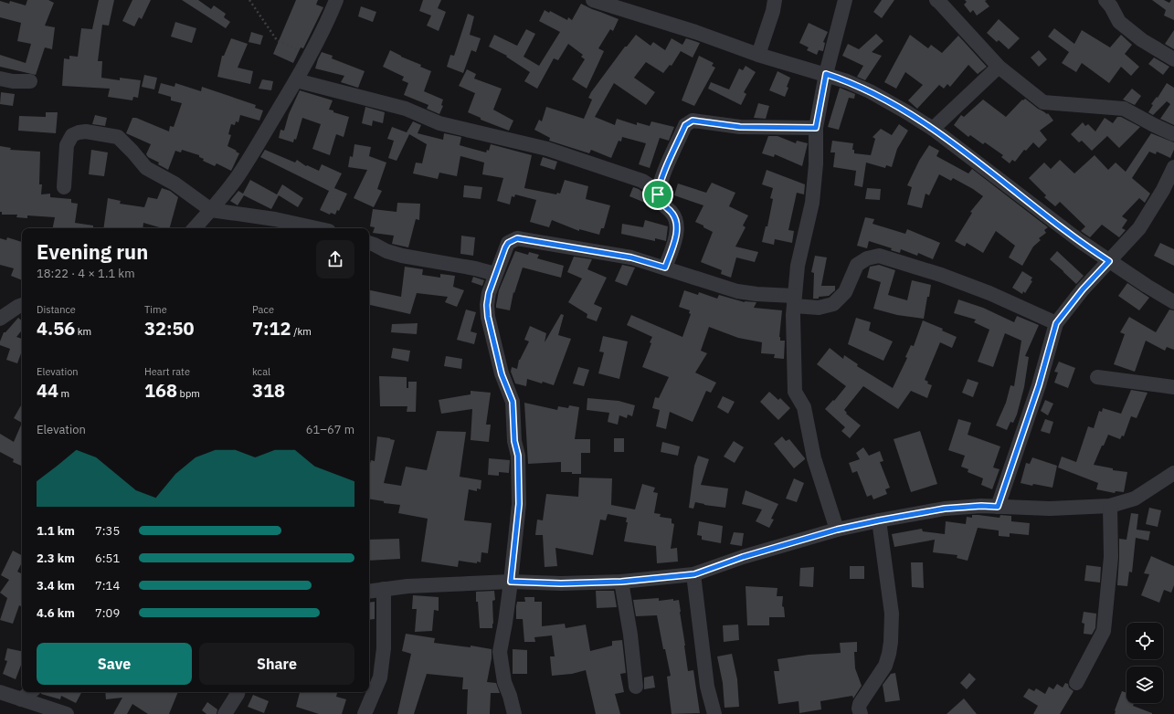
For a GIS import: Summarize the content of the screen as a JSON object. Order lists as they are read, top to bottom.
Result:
{
  "page": {
    "heading": ["Evening run", "18:22 · 4 × 1.1 km"],
    "stats": [
      ["Distance", "4.56 km"],
      ["Time", "32:50"],
      ["Pace", "7:12 /km"],
      ["Elevation", "44 m"],
      ["Heart rate", "168 bpm"],
      ["kcal", "318"]
    ],
    "chart": ["Elevation", "61–67 m"],
    "list": [
      {
        "name": "1.1 km",
        "note": "7:35"
      },
      {
        "name": "2.3 km",
        "note": "6:51"
      },
      {
        "name": "3.4 km",
        "note": "7:14"
      },
      {
        "name": "4.6 km",
        "note": "7:09"
      }
    ],
    "buttons": ["Save", "Share"]
  }
}
